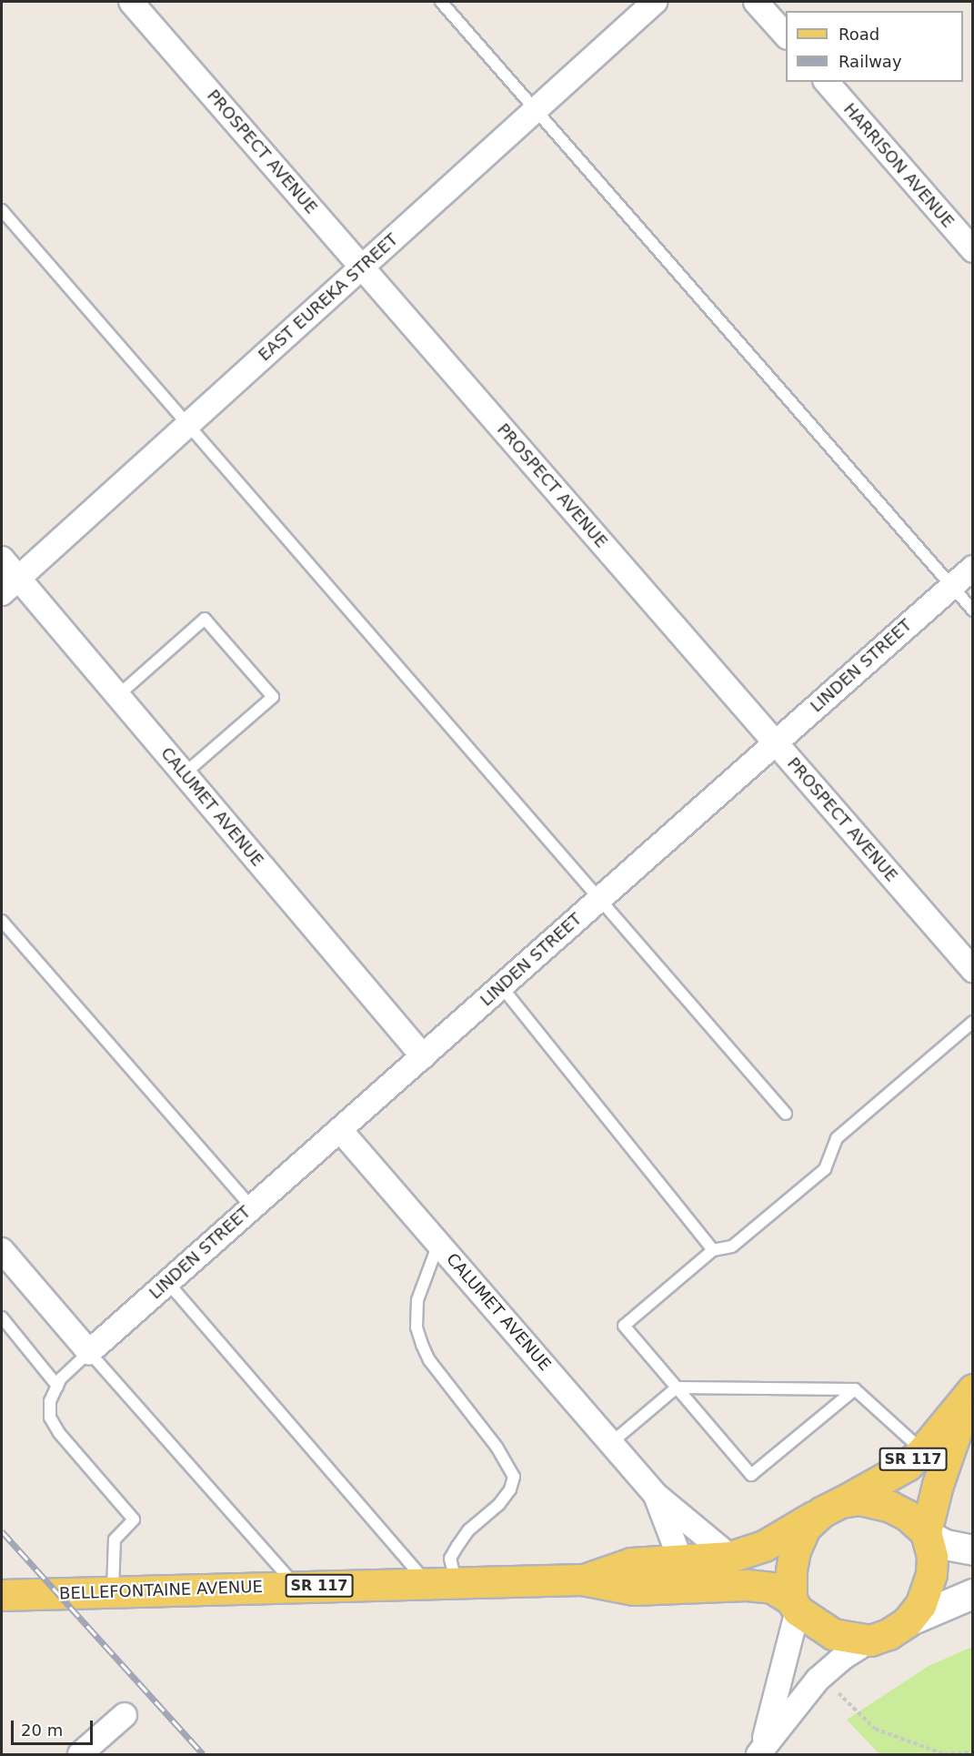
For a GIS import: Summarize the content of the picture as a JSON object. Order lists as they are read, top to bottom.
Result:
{
  "streets": {
    "main road": ["SR 117", "BELLEFONTAINE AVENUE"],
    "street": [
      "PROSPECT AVENUE",
      "HARRISON AVENUE",
      "EAST EUREKA STREET",
      "LINDEN STREET",
      "CALUMET AVENUE"
    ]
  },
  "crossings": [
    ["PROSPECT AVENUE", "EAST EUREKA STREET"],
    ["PROSPECT AVENUE", "LINDEN STREET"],
    ["EAST EUREKA STREET", "CALUMET AVENUE"],
    ["LINDEN STREET", "CALUMET AVENUE"],
    ["CALUMET AVENUE", "BELLEFONTAINE AVENUE"],
    ["SR 117", "BELLEFONTAINE AVENUE"]
  ],
  "legend": ["Road", "Railway"],
  "scale_bar": "20 m"
}
